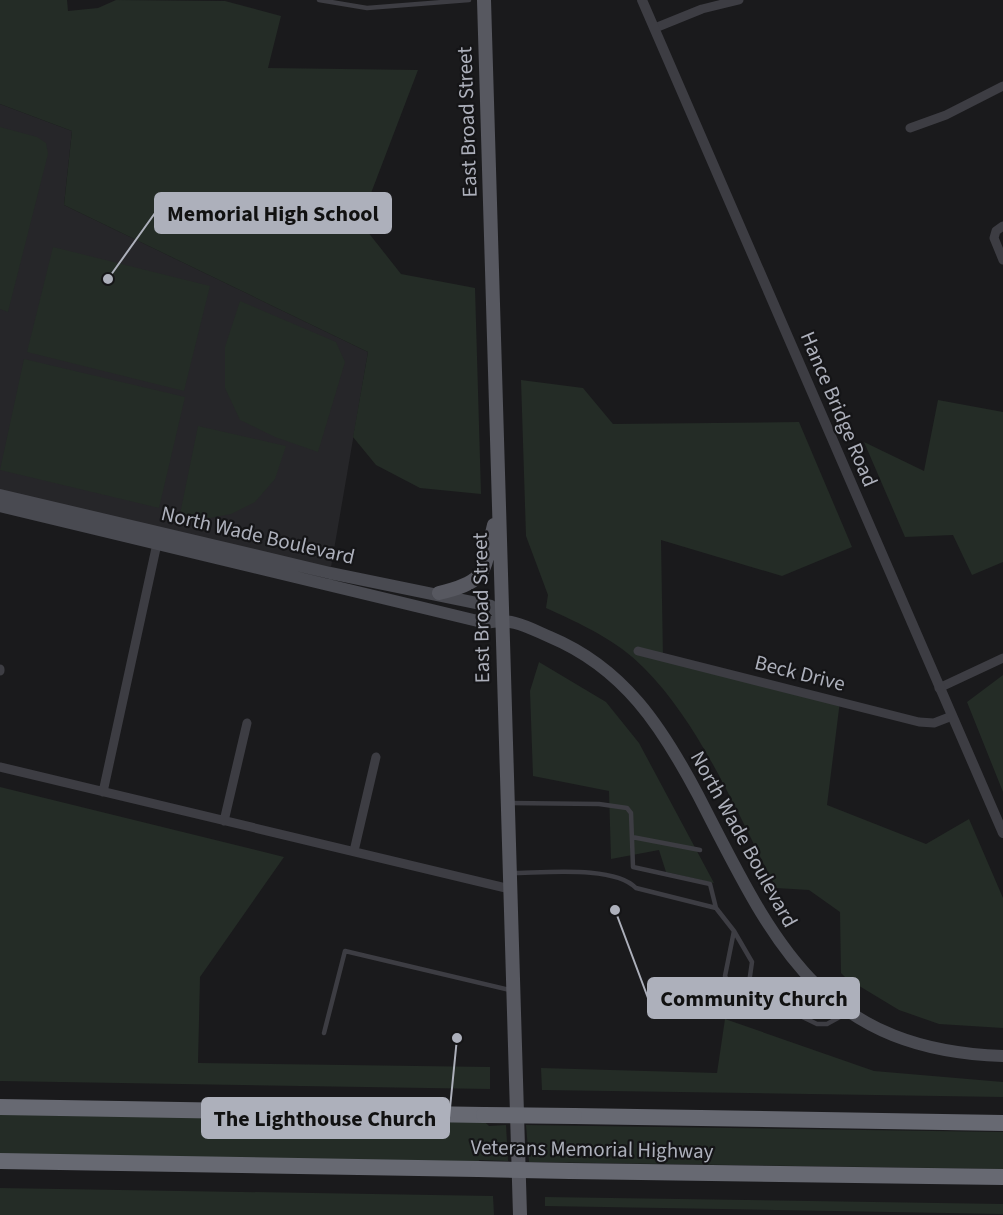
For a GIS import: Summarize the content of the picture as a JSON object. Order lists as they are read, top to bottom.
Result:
{
  "streets": {
    "highway": ["Veterans Memorial Highway"],
    "main road": ["East Broad Street", "North Wade Boulevard"],
    "street": ["Hance Bridge Road", "Beck Drive"]
  },
  "crossings": [
    ["East Broad Street", "North Wade Boulevard"],
    ["Hance Bridge Road", "Beck Drive"]
  ],
  "places": ["Memorial High School", "Community Church", "The Lighthouse Church"]
}
